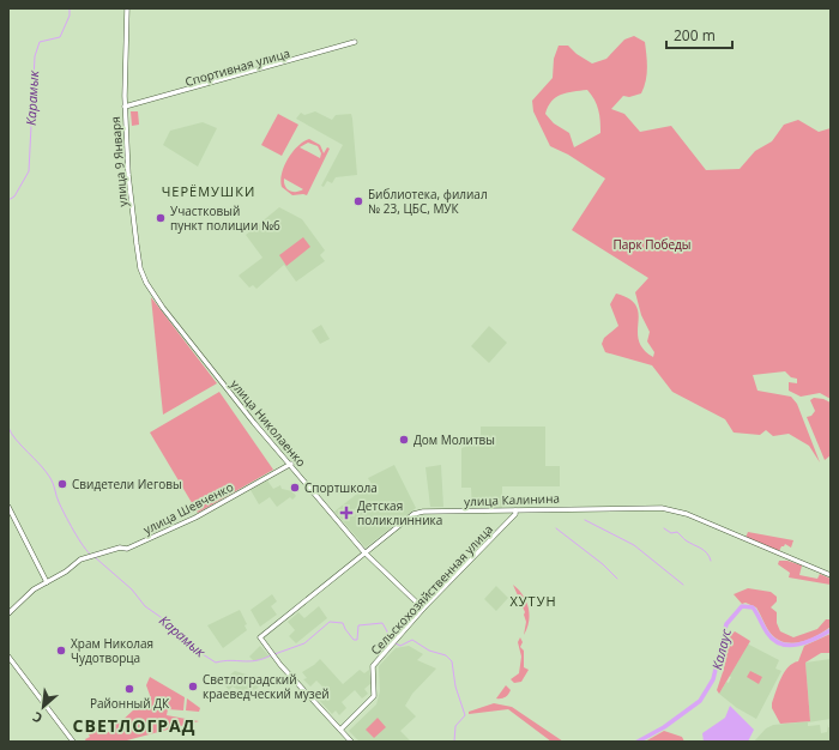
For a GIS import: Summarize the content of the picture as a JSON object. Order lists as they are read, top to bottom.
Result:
{
  "streets": {
    "main road": [
      "Спортивная улица",
      "улица 9 Января",
      "улица Николаенко",
      "улица Калинина",
      "улица Шевченко",
      "Сельскохозяйственная улица"
    ]
  },
  "crossings": [
    ["Спортивная улица", "улица 9 Января"],
    ["улица 9 Января", "улица Николаенко"],
    ["улица Николаенко", "улица Калинина"],
    ["улица Николаенко", "улица Шевченко"],
    ["улица Николаенко", "Сельскохозяйственная улица"],
    ["улица Калинина", "Сельскохозяйственная улица"]
  ],
  "districts": ["ЧЕРЁМУШКИ", "ХУТУН", "СВЕТЛОГРАД"],
  "water": ["Карамык", "Калаус"],
  "parks": ["Парк Победы"],
  "places": {
    "other": [
      "Библиотека, филиал № 23, ЦБС, МУК",
      "Участковый пункт полиции №6",
      "Дом Молитвы",
      "Свидетели Иеговы",
      "Спортшкола",
      "Храм Николая Чудотворца",
      "Светлоградский краеведческий музей",
      "Районный ДК"
    ],
    "health": ["Детская поликлинника"]
  },
  "scale_bar": "200 m",
  "north": "bottom left"
}
